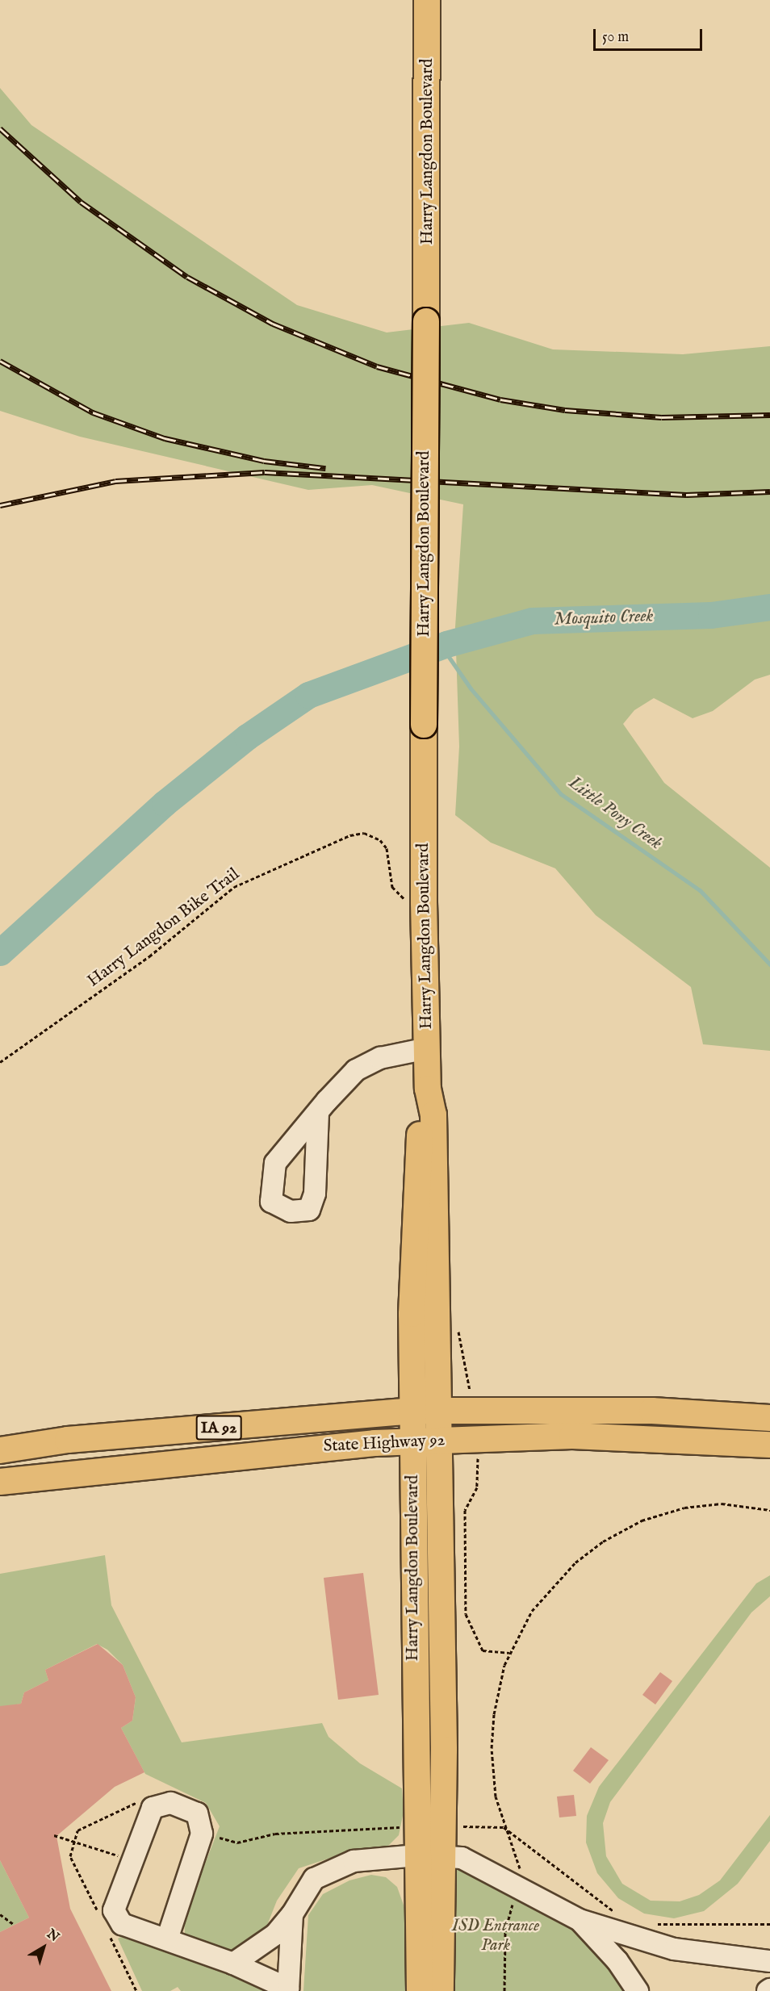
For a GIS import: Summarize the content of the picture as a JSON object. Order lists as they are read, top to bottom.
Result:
{
  "streets": {
    "main road": ["Harry Langdon Boulevard", "IA 92", "State Highway 92"],
    "path": ["Harry Langdon Bike Trail"]
  },
  "crossings": [
    ["Harry Langdon Boulevard", "Harry Langdon Bike Trail"],
    ["Harry Langdon Boulevard", "State Highway 92"]
  ],
  "water": ["Mosquito Creek", "Little Pony Creek"],
  "parks": ["ISD Entrance Park"],
  "scale_bar": "50 m",
  "north": "top right"
}
